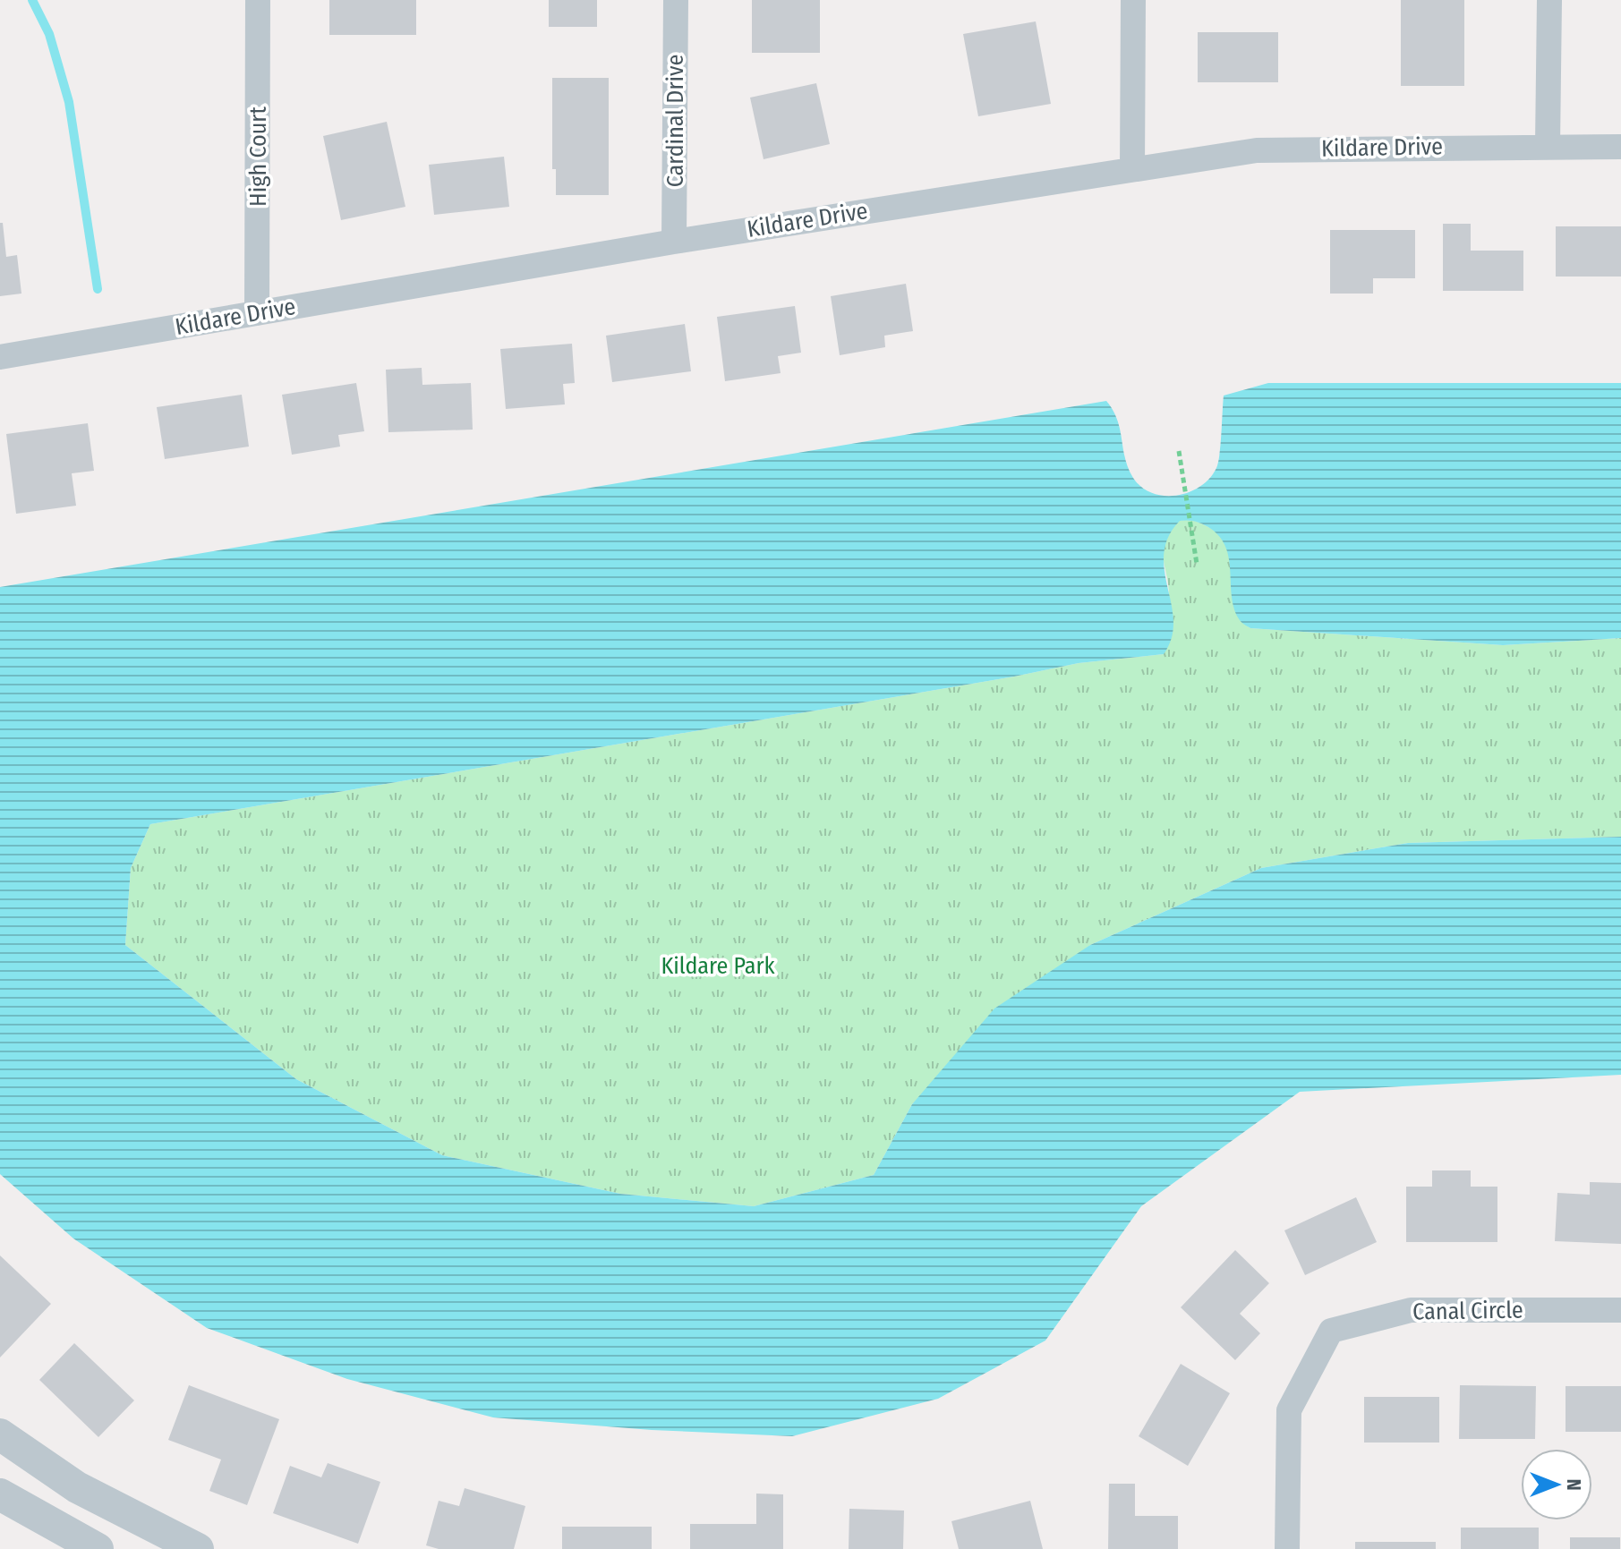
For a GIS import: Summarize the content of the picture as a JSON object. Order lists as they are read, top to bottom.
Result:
{
  "streets": {
    "street": [
      "Cardinal Drive",
      "Kildare Drive",
      "High Court",
      "Canal Circle"
    ]
  },
  "crossings": [
    ["Cardinal Drive", "Kildare Drive"],
    ["Kildare Drive", "High Court"]
  ],
  "parks": ["Kildare Park"],
  "north": "right"
}
